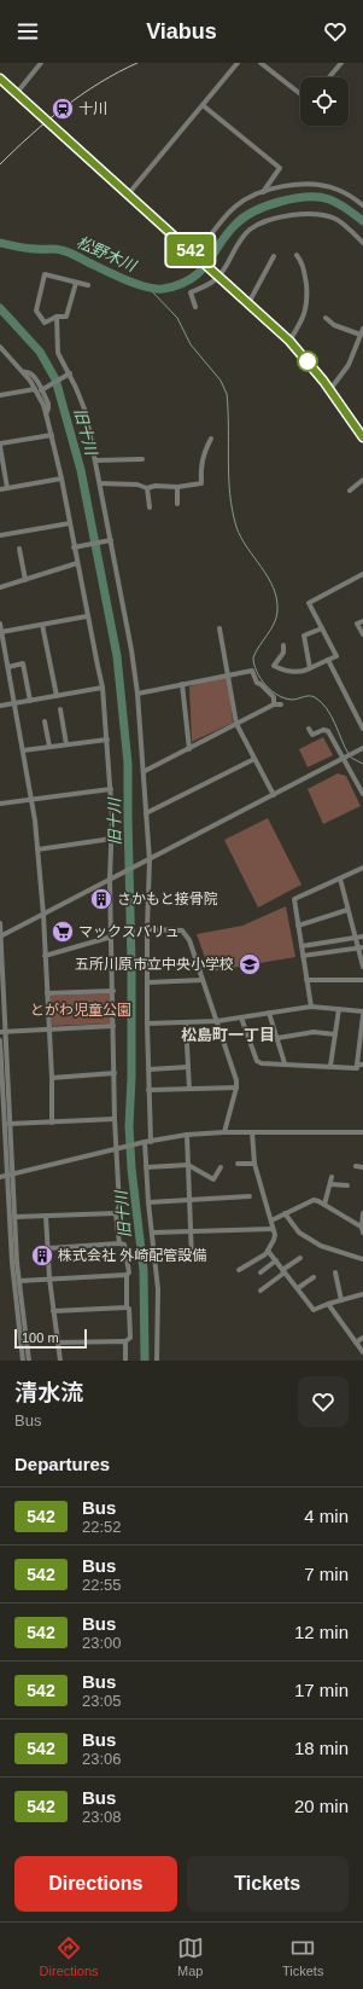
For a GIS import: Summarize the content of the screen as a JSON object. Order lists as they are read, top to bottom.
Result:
{
  "districts": ["松島町一丁目"],
  "water": ["松野木川", "旧十川"],
  "parks": ["とがわ児童公園"],
  "places": {
    "station": ["十川"],
    "building": ["さかもと接骨院", "株式会社 外崎配管設備"],
    "supermarket": ["マックスバリュ"],
    "school or university": ["五所川原市立中央小学校"]
  },
  "lines": ["bus line 542"],
  "scale_bar": "100 m",
  "page": {
    "header": "Viabus",
    "on_map": "542",
    "scale": "100 m",
    "heading": [
      ["清水流", "Bus"],
      "Departures"
    ],
    "list": [
      {
        "mark": "542",
        "name": "Bus",
        "note": "22:52",
        "value": "4 min"
      },
      {
        "mark": "542",
        "name": "Bus",
        "note": "22:55",
        "value": "7 min"
      },
      {
        "mark": "542",
        "name": "Bus",
        "note": "23:00",
        "value": "12 min"
      },
      {
        "mark": "542",
        "name": "Bus",
        "note": "23:05",
        "value": "17 min"
      },
      {
        "mark": "542",
        "name": "Bus",
        "note": "23:06",
        "value": "18 min"
      },
      {
        "mark": "542",
        "name": "Bus",
        "note": "23:08",
        "value": "20 min"
      }
    ],
    "buttons": ["Directions", "Tickets"],
    "tabs": ["Directions", "Map", "Tickets"]
  }
}
